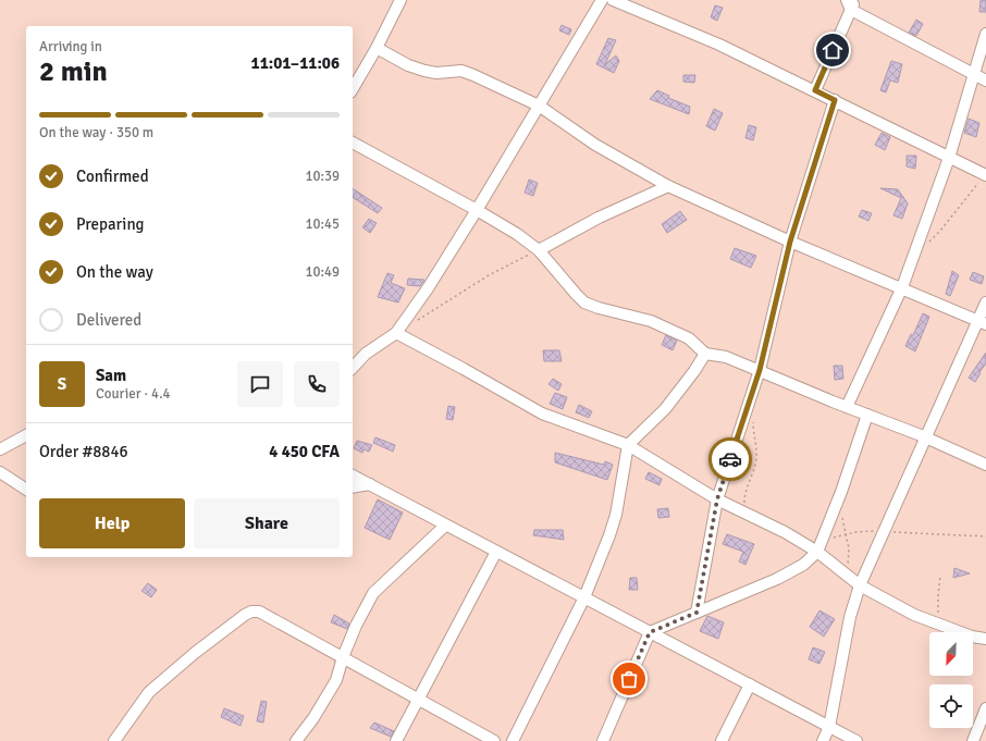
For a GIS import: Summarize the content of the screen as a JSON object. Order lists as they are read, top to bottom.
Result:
{
  "north": "bottom left",
  "page": {
    "heading": ["2 min", "Arriving in", "11:01–11:06"],
    "panel": [
      "Sam",
      "Courier · 4.4",
      "Order #8846",
      "4 450 CFA"
    ],
    "bar": "On the way · 350 m",
    "list": [
      ["Confirmed", "10:39"],
      ["Preparing", "10:45"],
      ["On the way", "10:49"],
      "Delivered"
    ],
    "round": "S",
    "buttons": ["Help", "Share"]
  }
}
